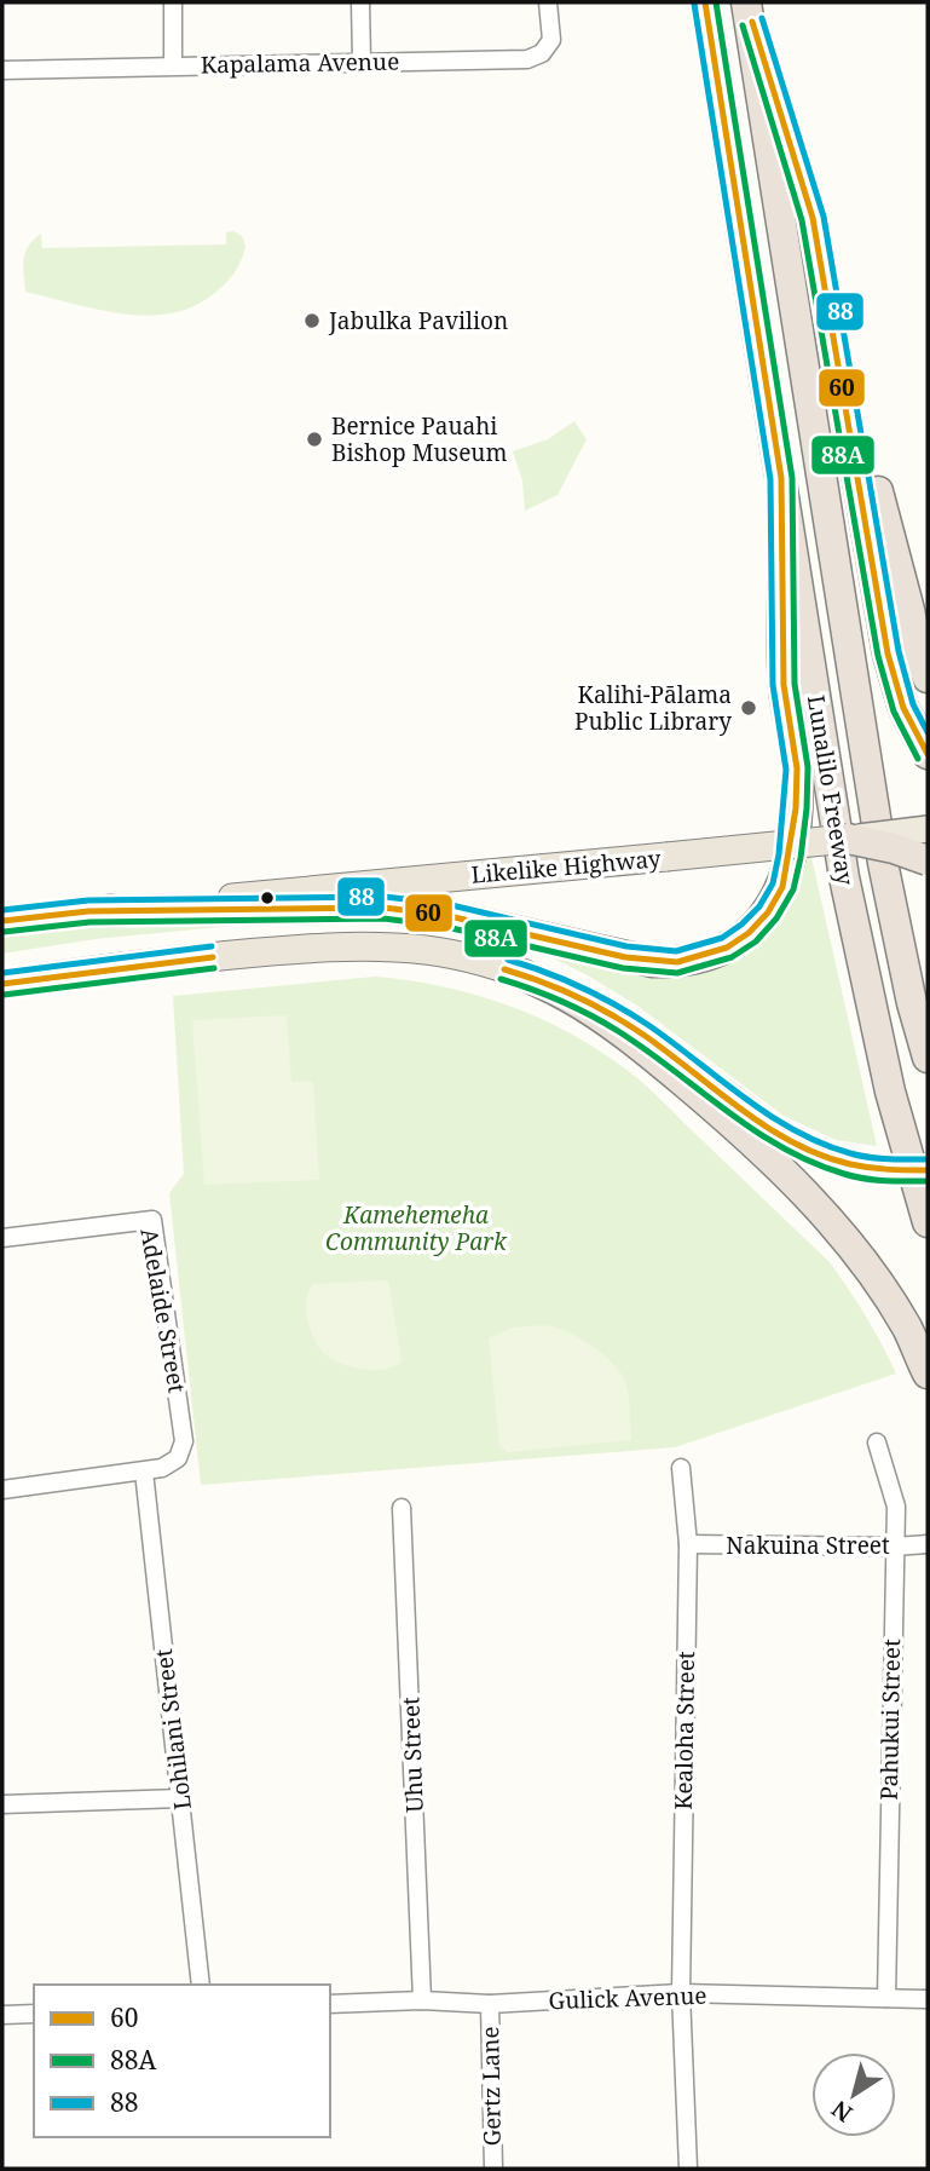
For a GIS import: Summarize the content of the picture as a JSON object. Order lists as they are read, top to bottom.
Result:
{
  "streets": {
    "highway": ["Lunalilo Freeway", "Likelike Highway"],
    "street": [
      "Kapalama Avenue",
      "Adelaide Street",
      "Nakuina Street",
      "Pahukui Street",
      "Lohilani Street",
      "Kealoha Street",
      "Uhu Street",
      "Gulick Avenue",
      "Gertz Lane"
    ]
  },
  "crossings": [
    ["Adelaide Street", "Lohilani Street"],
    ["Nakuina Street", "Pahukui Street"],
    ["Nakuina Street", "Kealoha Street"],
    ["Pahukui Street", "Gulick Avenue"],
    ["Kealoha Street", "Gulick Avenue"],
    ["Uhu Street", "Gulick Avenue"],
    ["Gulick Avenue", "Gertz Lane"]
  ],
  "parks": ["Kamehemeha Community Park"],
  "places": ["Jabulka Pavilion", "Bernice Pauahi Bishop Museum", "Kalihi-Pālama Public Library"],
  "lines": ["transit line 60", "transit line 88A", "transit line 88"],
  "legend": ["60", "88A", "88"],
  "north": "bottom left"
}
